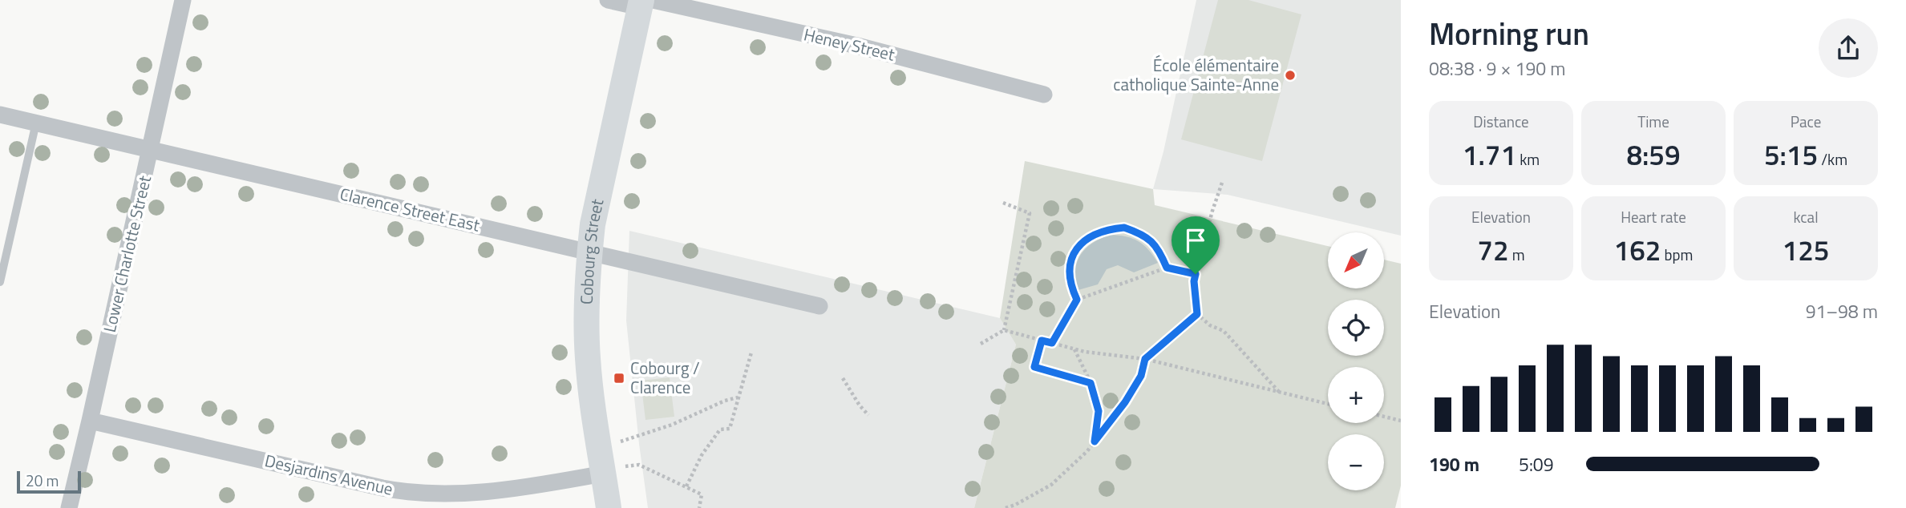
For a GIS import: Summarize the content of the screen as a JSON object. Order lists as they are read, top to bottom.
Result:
{
  "streets": {
    "street": [
      "Heney Street",
      "Clarence Street East",
      "Cobourg Street",
      "Lower Charlotte Street",
      "Desjardins Avenue"
    ]
  },
  "crossings": [
    ["Heney Street", "Cobourg Street"],
    ["Clarence Street East", "Cobourg Street"],
    ["Clarence Street East", "Lower Charlotte Street"],
    ["Cobourg Street", "Desjardins Avenue"],
    ["Lower Charlotte Street", "Desjardins Avenue"]
  ],
  "places": {
    "other": ["École élémentaire catholique Sainte-Anne"],
    "transit": ["Cobourg / Clarence"]
  },
  "scale_bar": "20 m",
  "north": "bottom left",
  "page": {
    "heading": ["Morning run", "08:38 · 9 × 190 m"],
    "stats": [
      ["Distance", "1.71 km"],
      ["Time", "8:59"],
      ["Pace", "5:15 /km"],
      ["Elevation", "72 m"],
      ["Heart rate", "162 bpm"],
      ["kcal", "125"]
    ],
    "map_buttons": ["+", "−"],
    "chart": ["Elevation", "91–98 m"],
    "list": [
      {
        "name": "190 m",
        "note": "5:09"
      }
    ],
    "scale": "20 m"
  }
}
